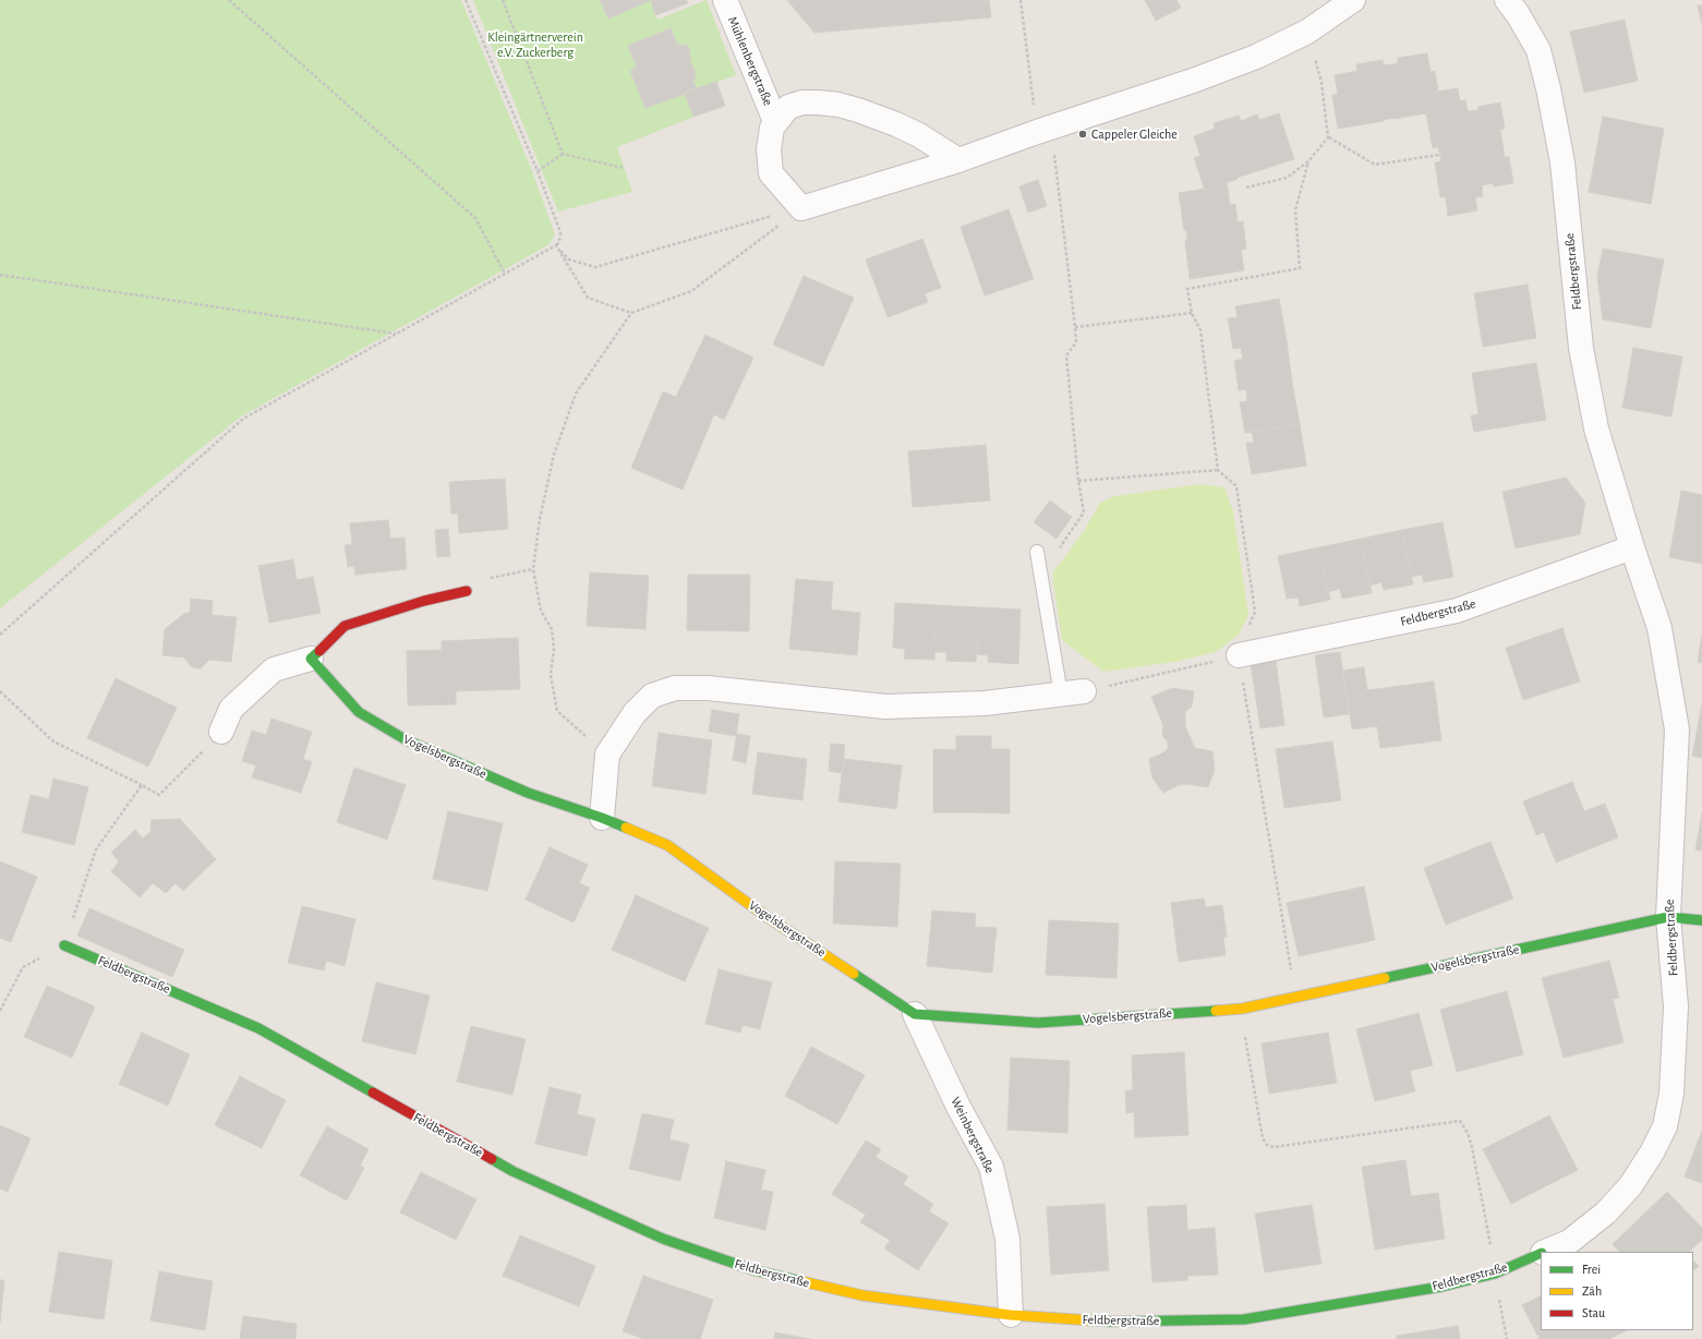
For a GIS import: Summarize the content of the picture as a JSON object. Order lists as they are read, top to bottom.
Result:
{
  "streets": {
    "street": [
      "Mühlenbergstraße",
      "Feldbergstraße",
      "Vogelsbergstraße",
      "Weinbergstraße"
    ]
  },
  "crossings": [
    ["Feldbergstraße", "Vogelsbergstraße"],
    ["Feldbergstraße", "Weinbergstraße"],
    ["Vogelsbergstraße", "Weinbergstraße"]
  ],
  "parks": ["Kleingärtnerverein e.V. Zuckerberg"],
  "places": ["Cappeler Gleiche"],
  "legend": ["Frei", "Zäh", "Stau"]
}
